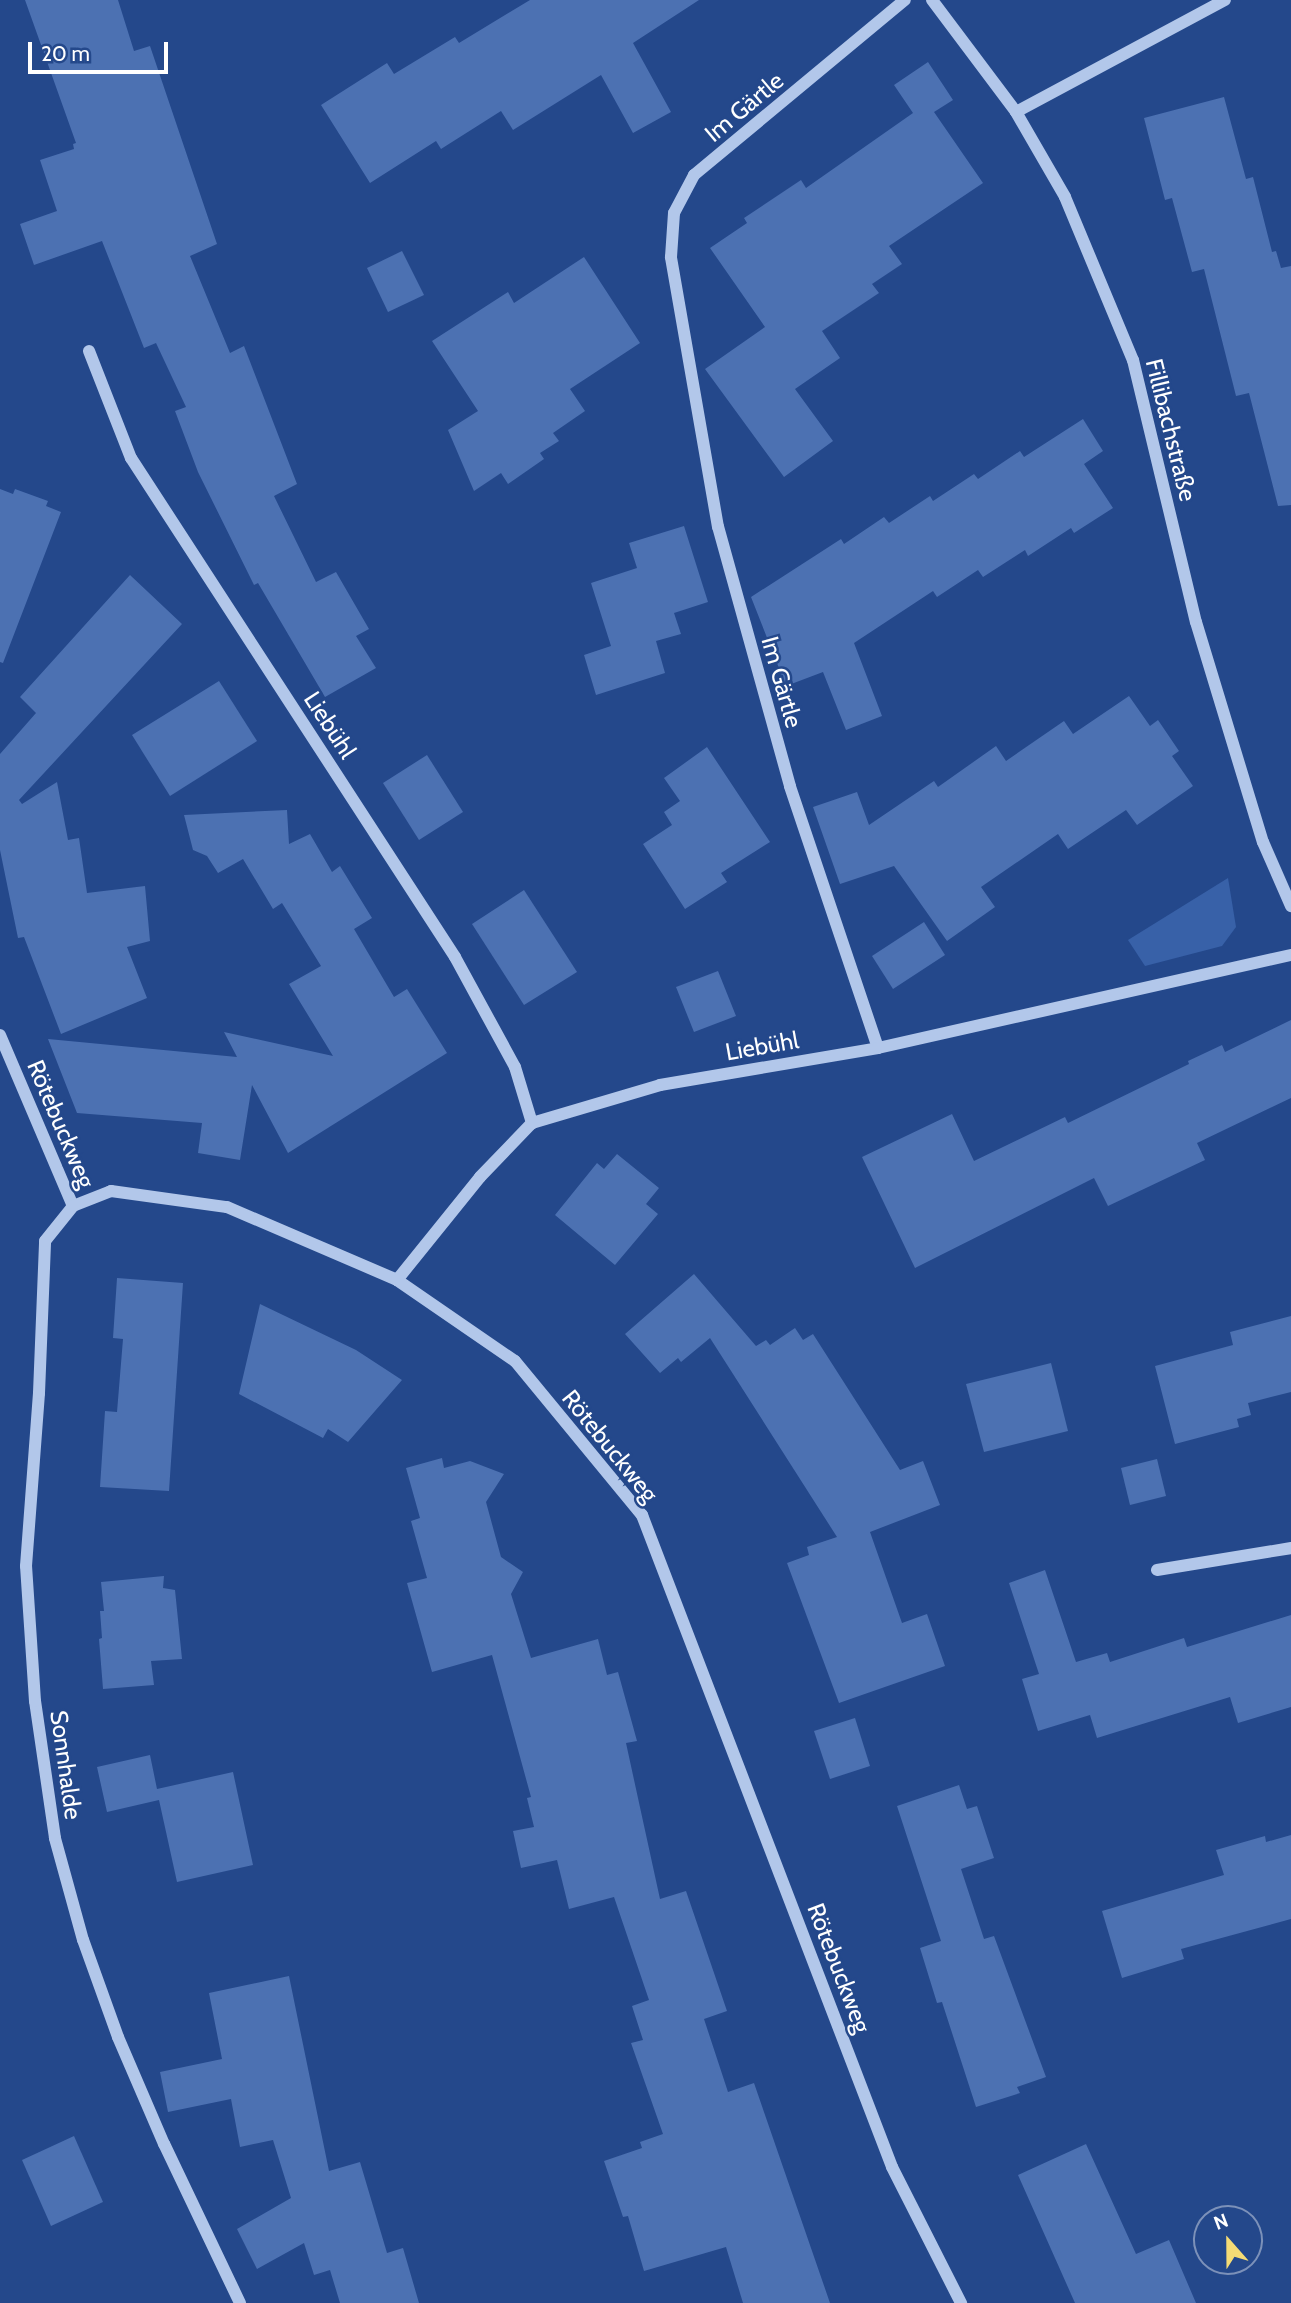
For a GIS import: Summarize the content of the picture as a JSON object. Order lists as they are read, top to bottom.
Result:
{
  "streets": {
    "street": [
      "Im Gärtle",
      "Fillibachstraße",
      "Liebühl",
      "Rötebuckweg",
      "Sonnhalde"
    ]
  },
  "crossings": [
    ["Im Gärtle", "Liebühl"],
    ["Liebühl", "Rötebuckweg"],
    ["Rötebuckweg", "Sonnhalde"]
  ],
  "scale_bar": "20 m",
  "north": "top"
}
